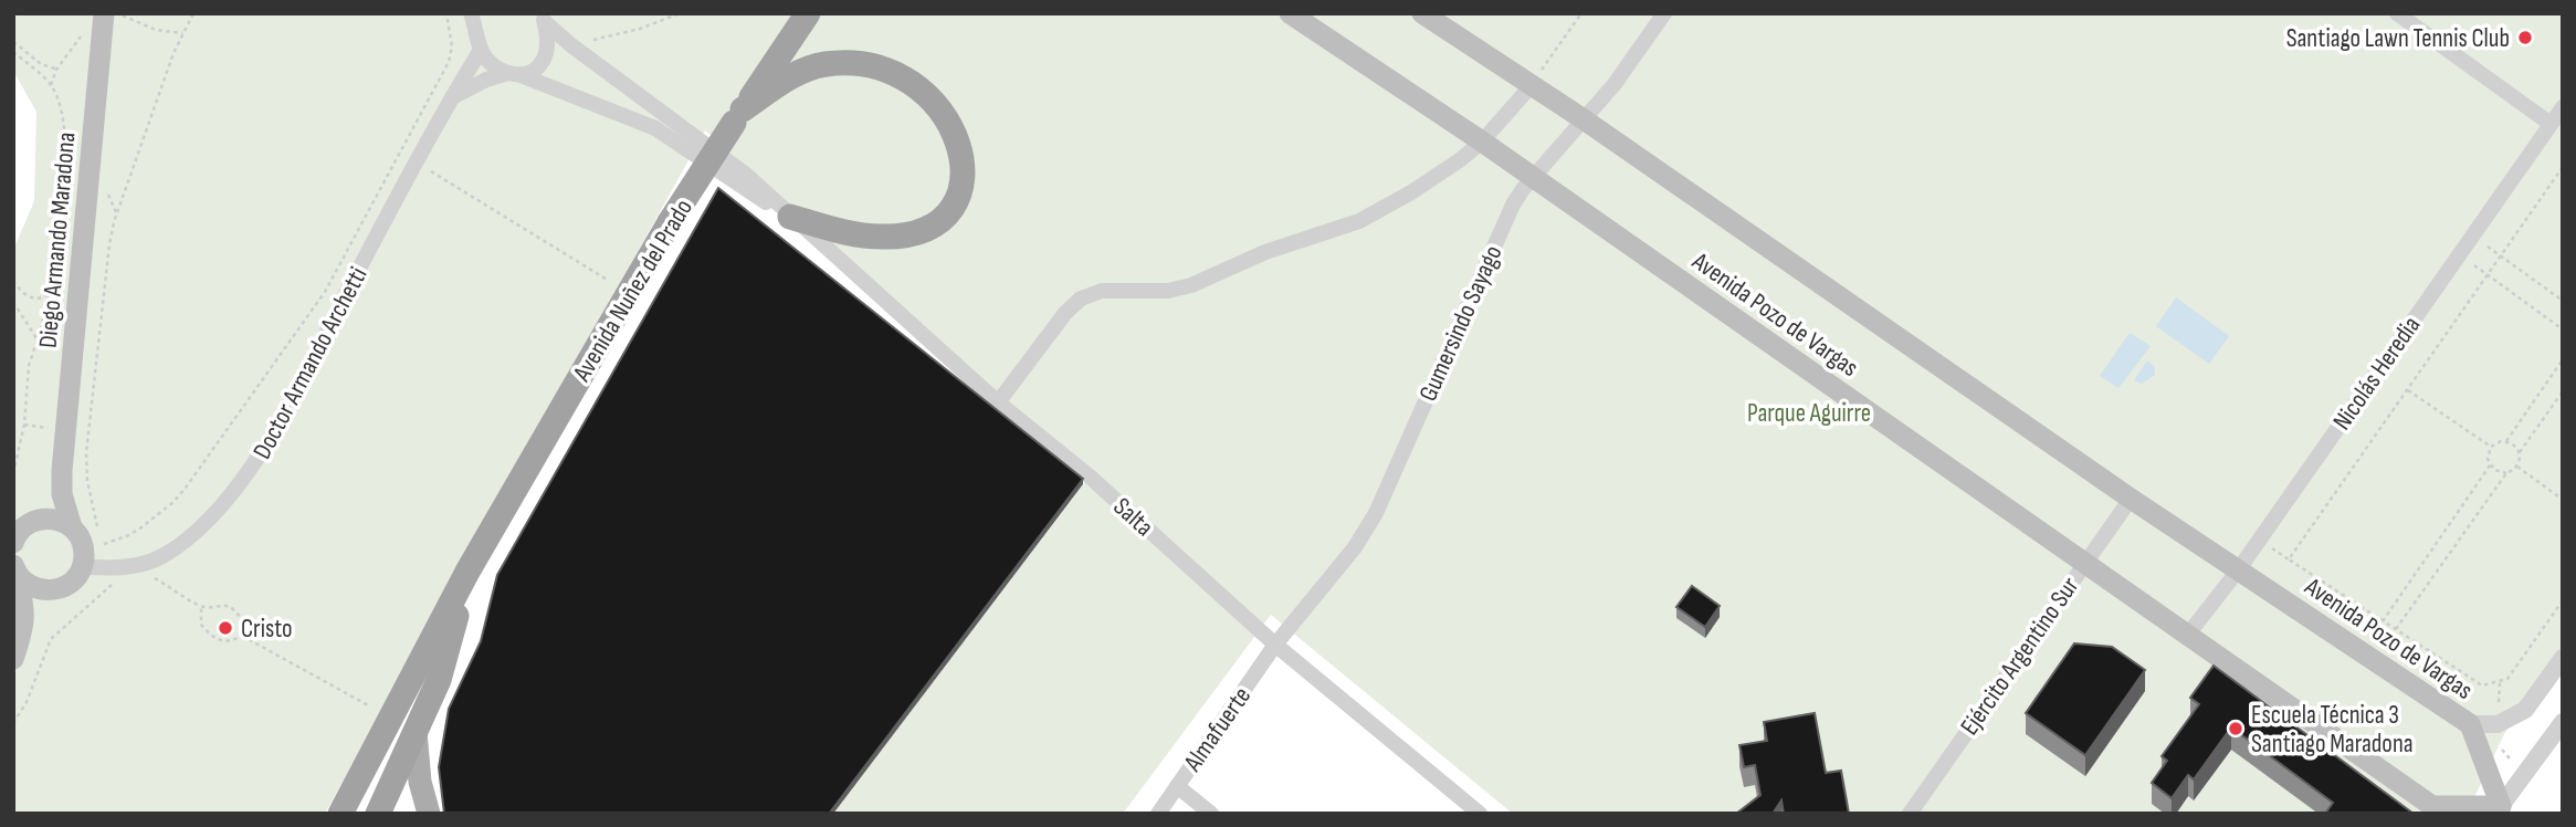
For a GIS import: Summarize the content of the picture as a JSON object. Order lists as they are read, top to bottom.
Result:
{
  "streets": {
    "highway": ["Avenida Nuñez del Prado"],
    "main road": ["Diego Armando Maradona", "Avenida Pozo de Vargas"],
    "street": [
      "Gumersindo Sayago",
      "Doctor Armando Archetti",
      "Nicolás Heredia",
      "Salta",
      "Ejército Argentino Sur",
      "Almafuerte"
    ]
  },
  "crossings": [
    ["Diego Armando Maradona", "Doctor Armando Archetti"],
    ["Avenida Pozo de Vargas", "Gumersindo Sayago"],
    ["Avenida Pozo de Vargas", "Nicolás Heredia"],
    ["Avenida Pozo de Vargas", "Ejército Argentino Sur"],
    ["Gumersindo Sayago", "Salta"],
    ["Gumersindo Sayago", "Almafuerte"],
    ["Salta", "Almafuerte"]
  ],
  "parks": ["Parque Aguirre"],
  "places": ["Santiago Lawn Tennis Club", "Cristo", "Escuela Técnica 3 Santiago Maradona"]
}
